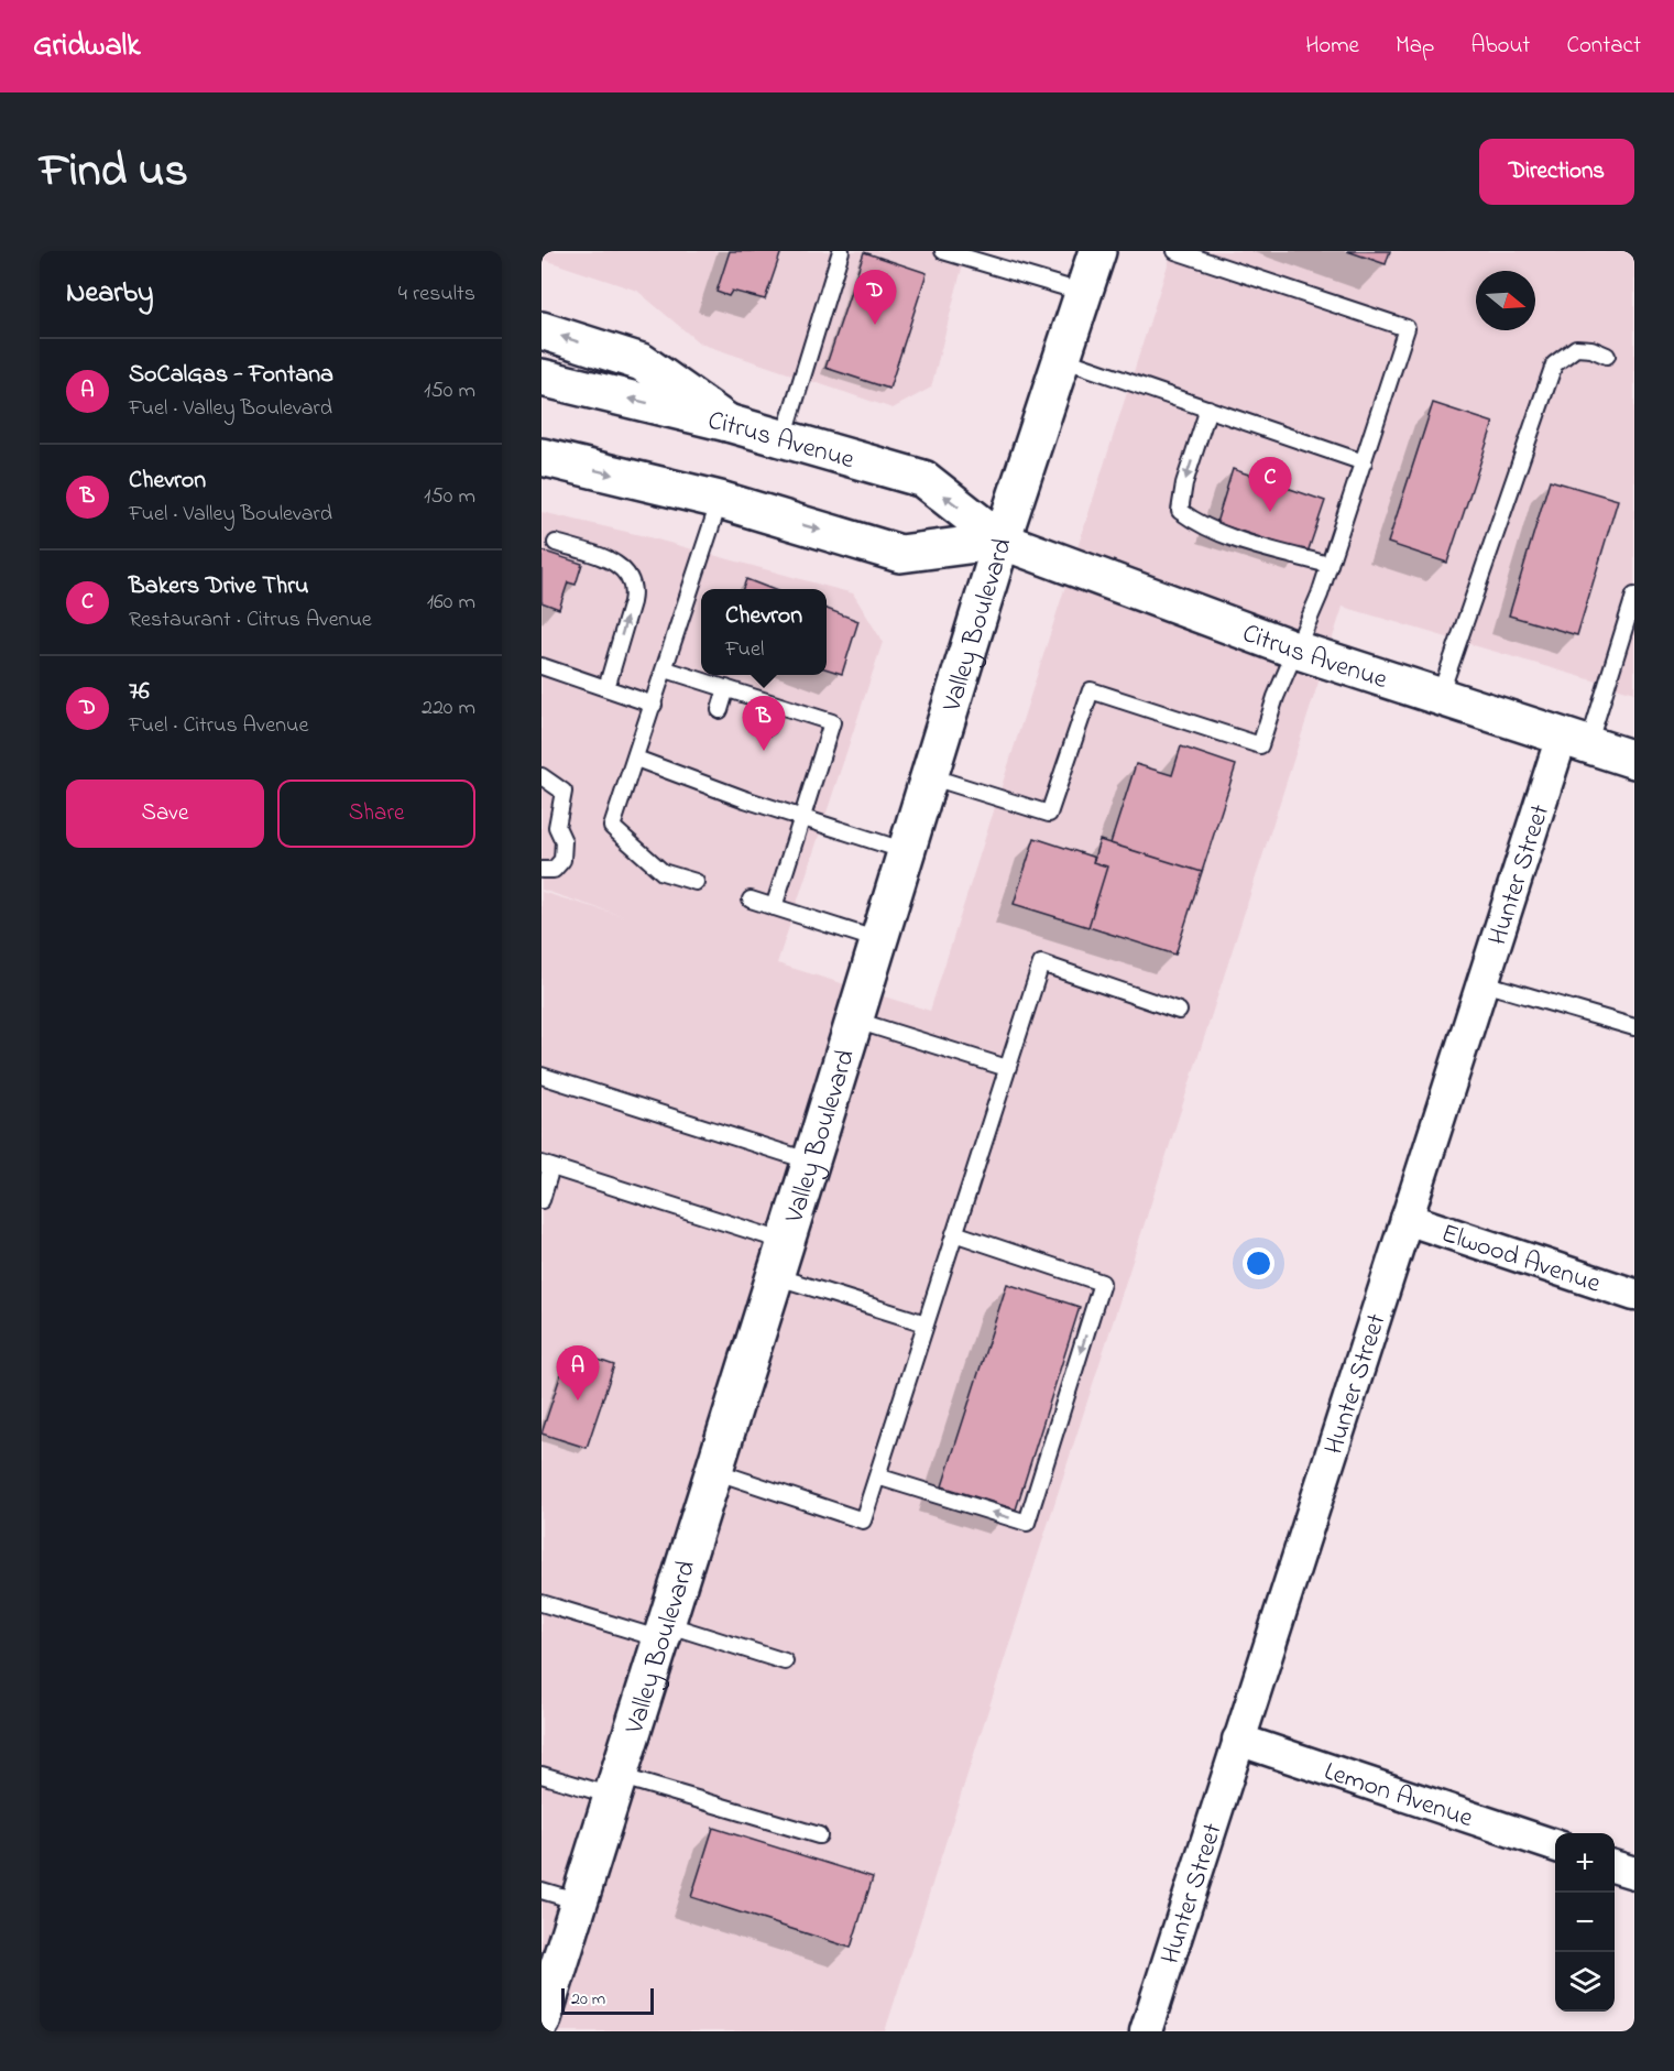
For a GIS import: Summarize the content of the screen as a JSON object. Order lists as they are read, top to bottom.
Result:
{
  "streets": {
    "main road": ["Citrus Avenue", "Valley Boulevard"],
    "street": ["Hunter Street", "Elwood Avenue", "Lemon Avenue"]
  },
  "crossings": [
    ["Citrus Avenue", "Valley Boulevard"],
    ["Citrus Avenue", "Hunter Street"],
    ["Hunter Street", "Elwood Avenue"],
    ["Hunter Street", "Lemon Avenue"]
  ],
  "scale_bar": "20 m",
  "north": "right",
  "page": {
    "header": "Gridwalk",
    "nav": [
      "Home",
      "Map",
      "About",
      "Contact"
    ],
    "title": "Find us",
    "buttons": [
      "Directions",
      ["Save", "Share"]
    ],
    "heading": ["Nearby", "4 results"],
    "pins": [
      "D",
      "C",
      "B",
      "A"
    ],
    "list": [
      {
        "mark": "A",
        "name": "SoCalGas - Fontana",
        "note": "Fuel · Valley Boulevard",
        "value": "150 m"
      },
      {
        "mark": "B",
        "name": "Chevron",
        "note": "Fuel · Valley Boulevard",
        "value": "150 m"
      },
      {
        "mark": "C",
        "name": "Bakers Drive Thru",
        "note": "Restaurant · Citrus Avenue",
        "value": "160 m"
      },
      {
        "mark": "D",
        "name": "76",
        "note": "Fuel · Citrus Avenue",
        "value": "220 m"
      }
    ],
    "popup": ["Chevron", "Fuel"],
    "map_buttons": ["+", "−"],
    "scale": "20 m"
  }
}
